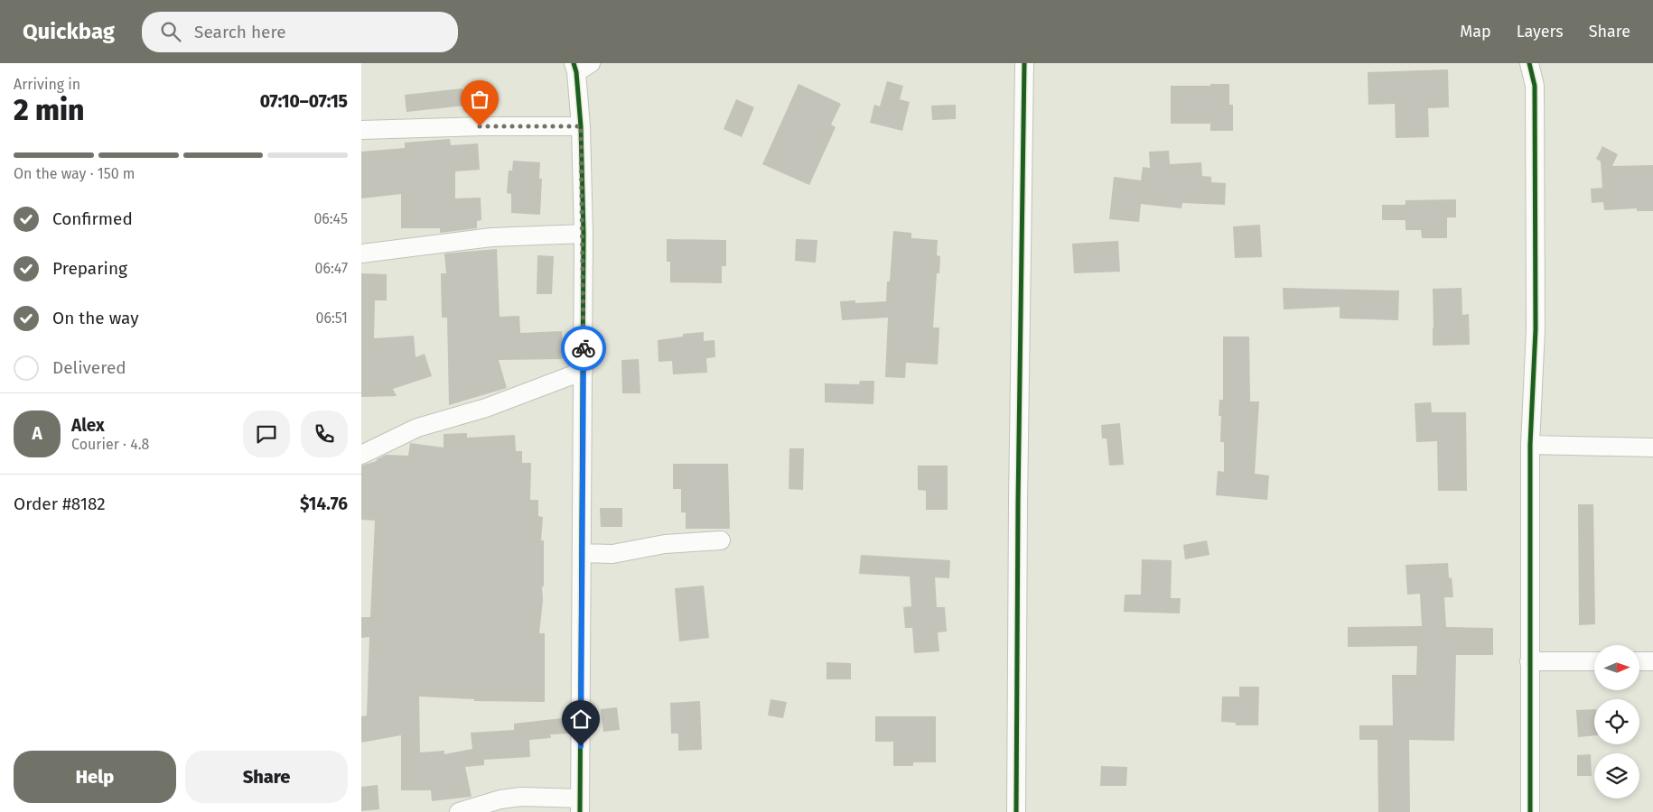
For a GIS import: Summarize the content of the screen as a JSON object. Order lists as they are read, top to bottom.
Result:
{
  "north": "right",
  "page": {
    "header": "Quickbag",
    "search": "Search here",
    "nav": ["Map", "Layers", "Share"],
    "heading": ["2 min", "Arriving in", "07:10–07:15"],
    "panel": [
      "Alex",
      "Courier · 4.8",
      "Order #8182",
      "$14.76"
    ],
    "bar": "On the way · 150 m",
    "list": [
      ["Confirmed", "06:45"],
      ["Preparing", "06:47"],
      ["On the way", "06:51"],
      "Delivered"
    ],
    "round": "A",
    "buttons": ["Help", "Share"]
  }
}
